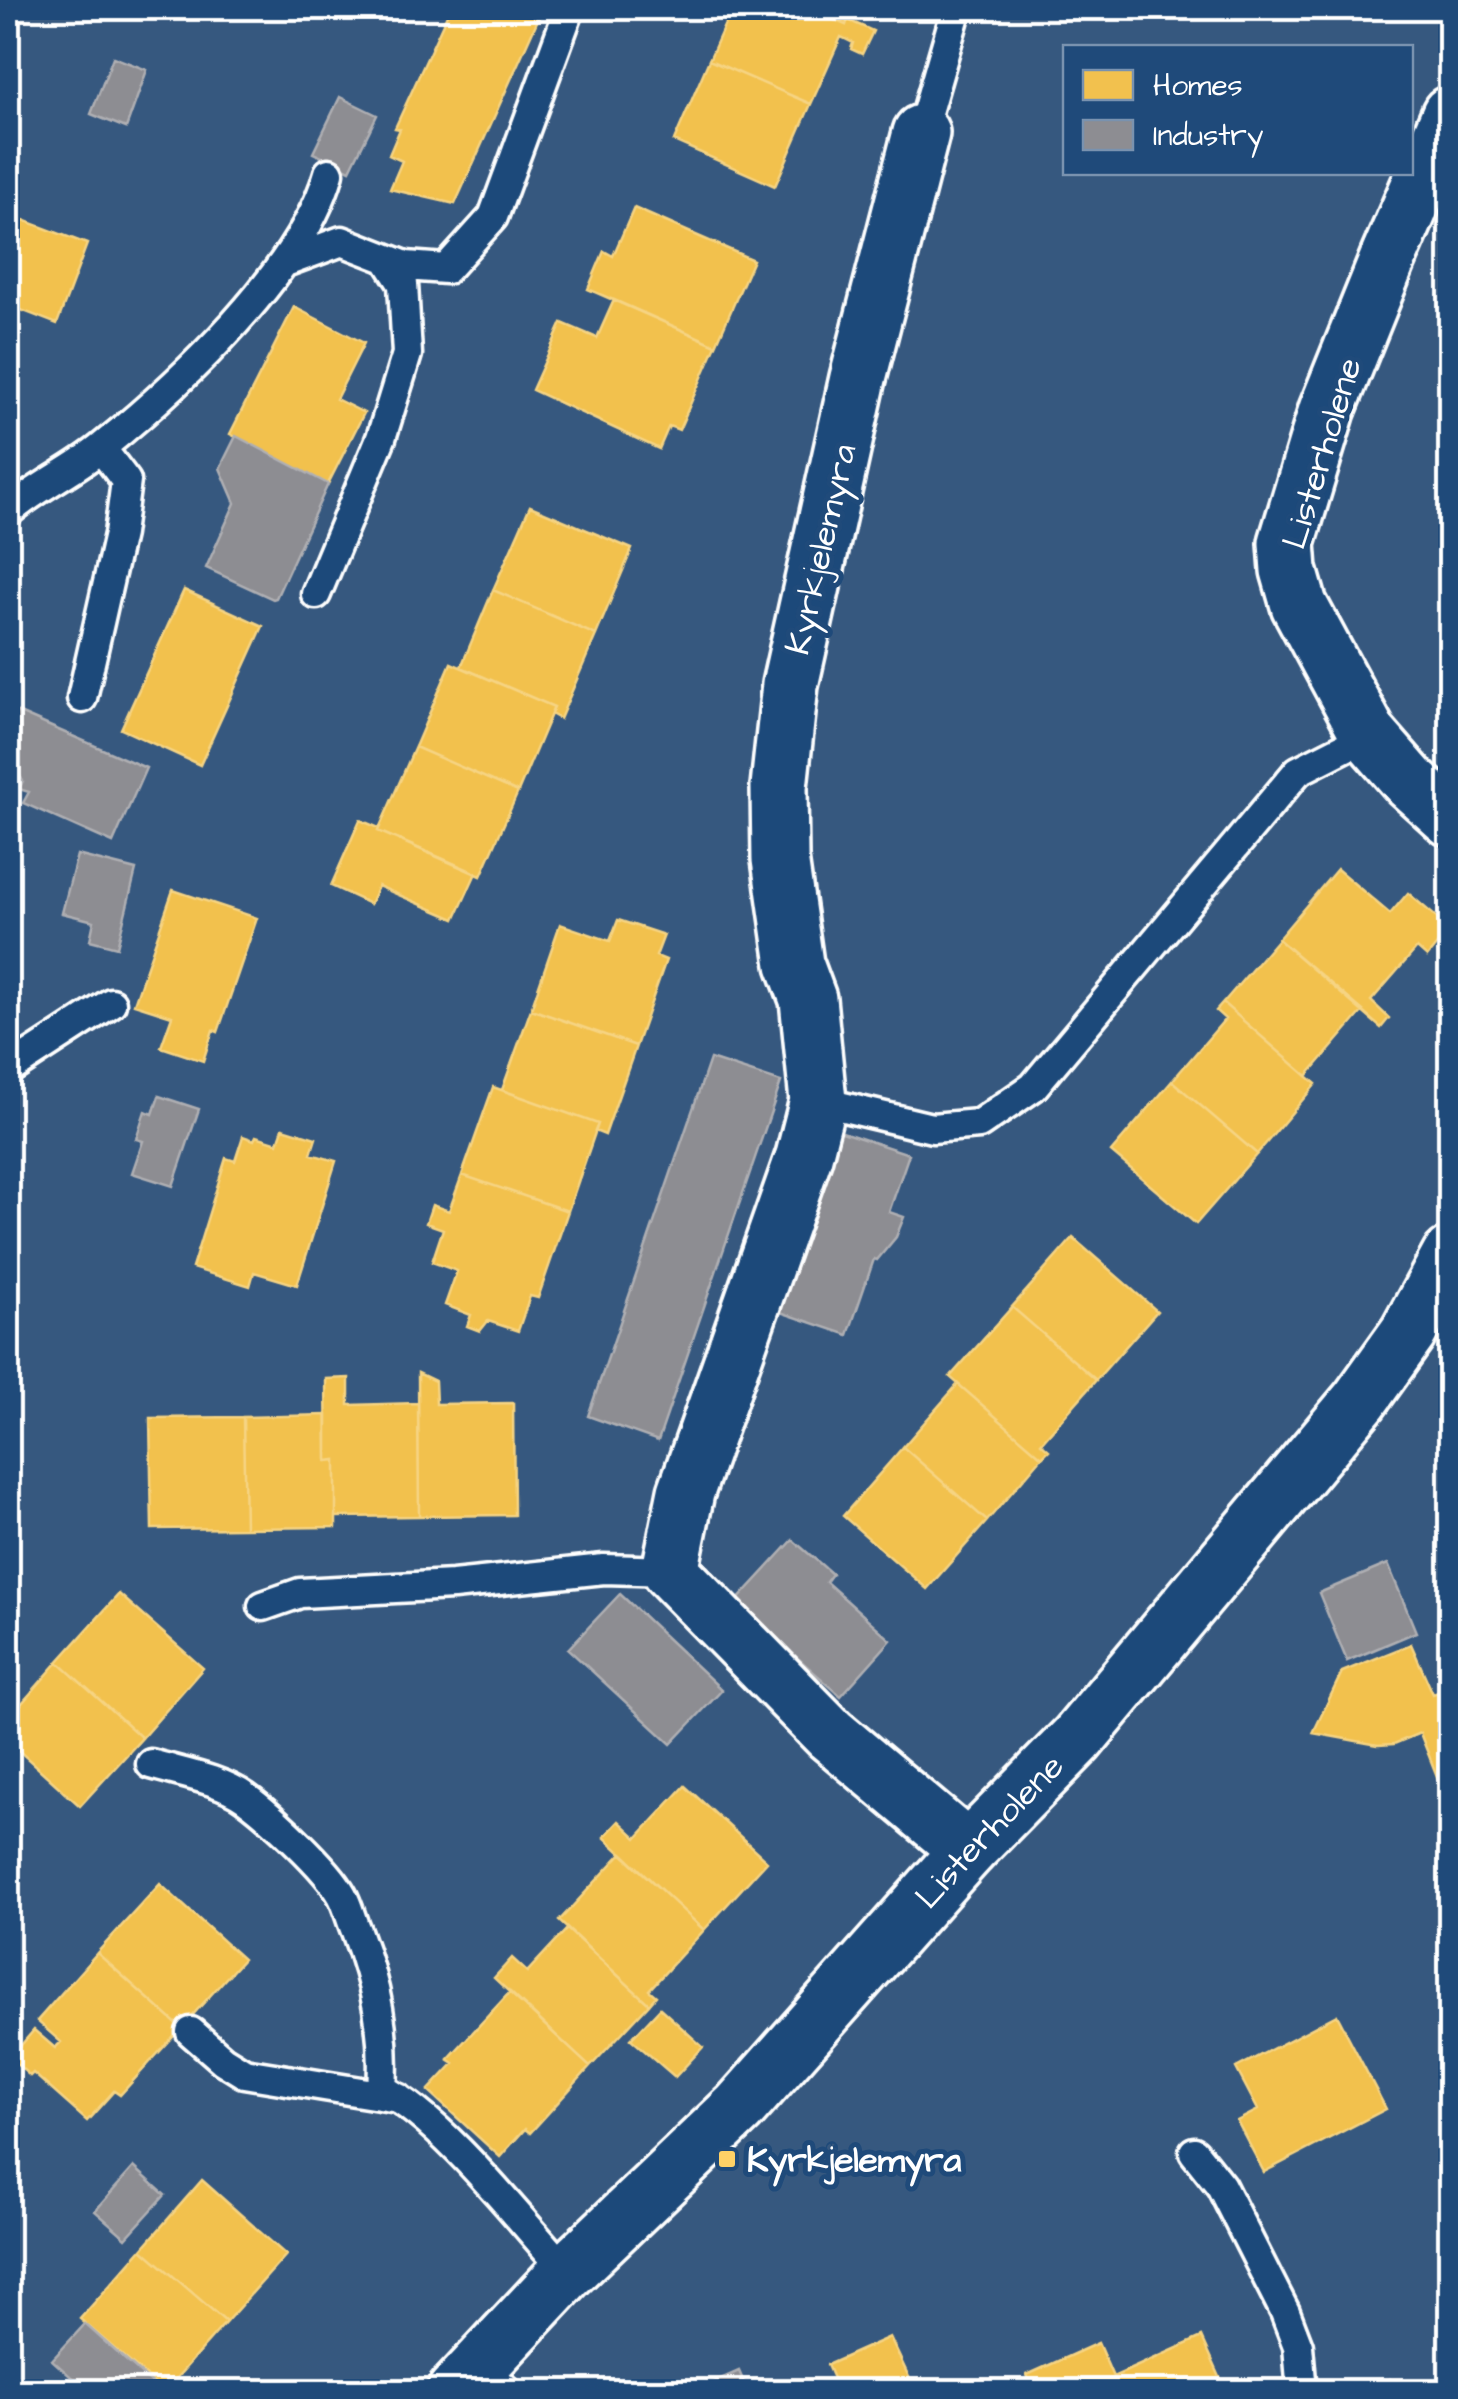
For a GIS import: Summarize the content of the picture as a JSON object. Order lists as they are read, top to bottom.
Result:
{
  "streets": {
    "street": ["Listerholene", "Kyrkjelemyra"]
  },
  "places": {
    "transit": ["Kyrkjelemyra"]
  },
  "legend": ["Homes", "Industry"]
}
